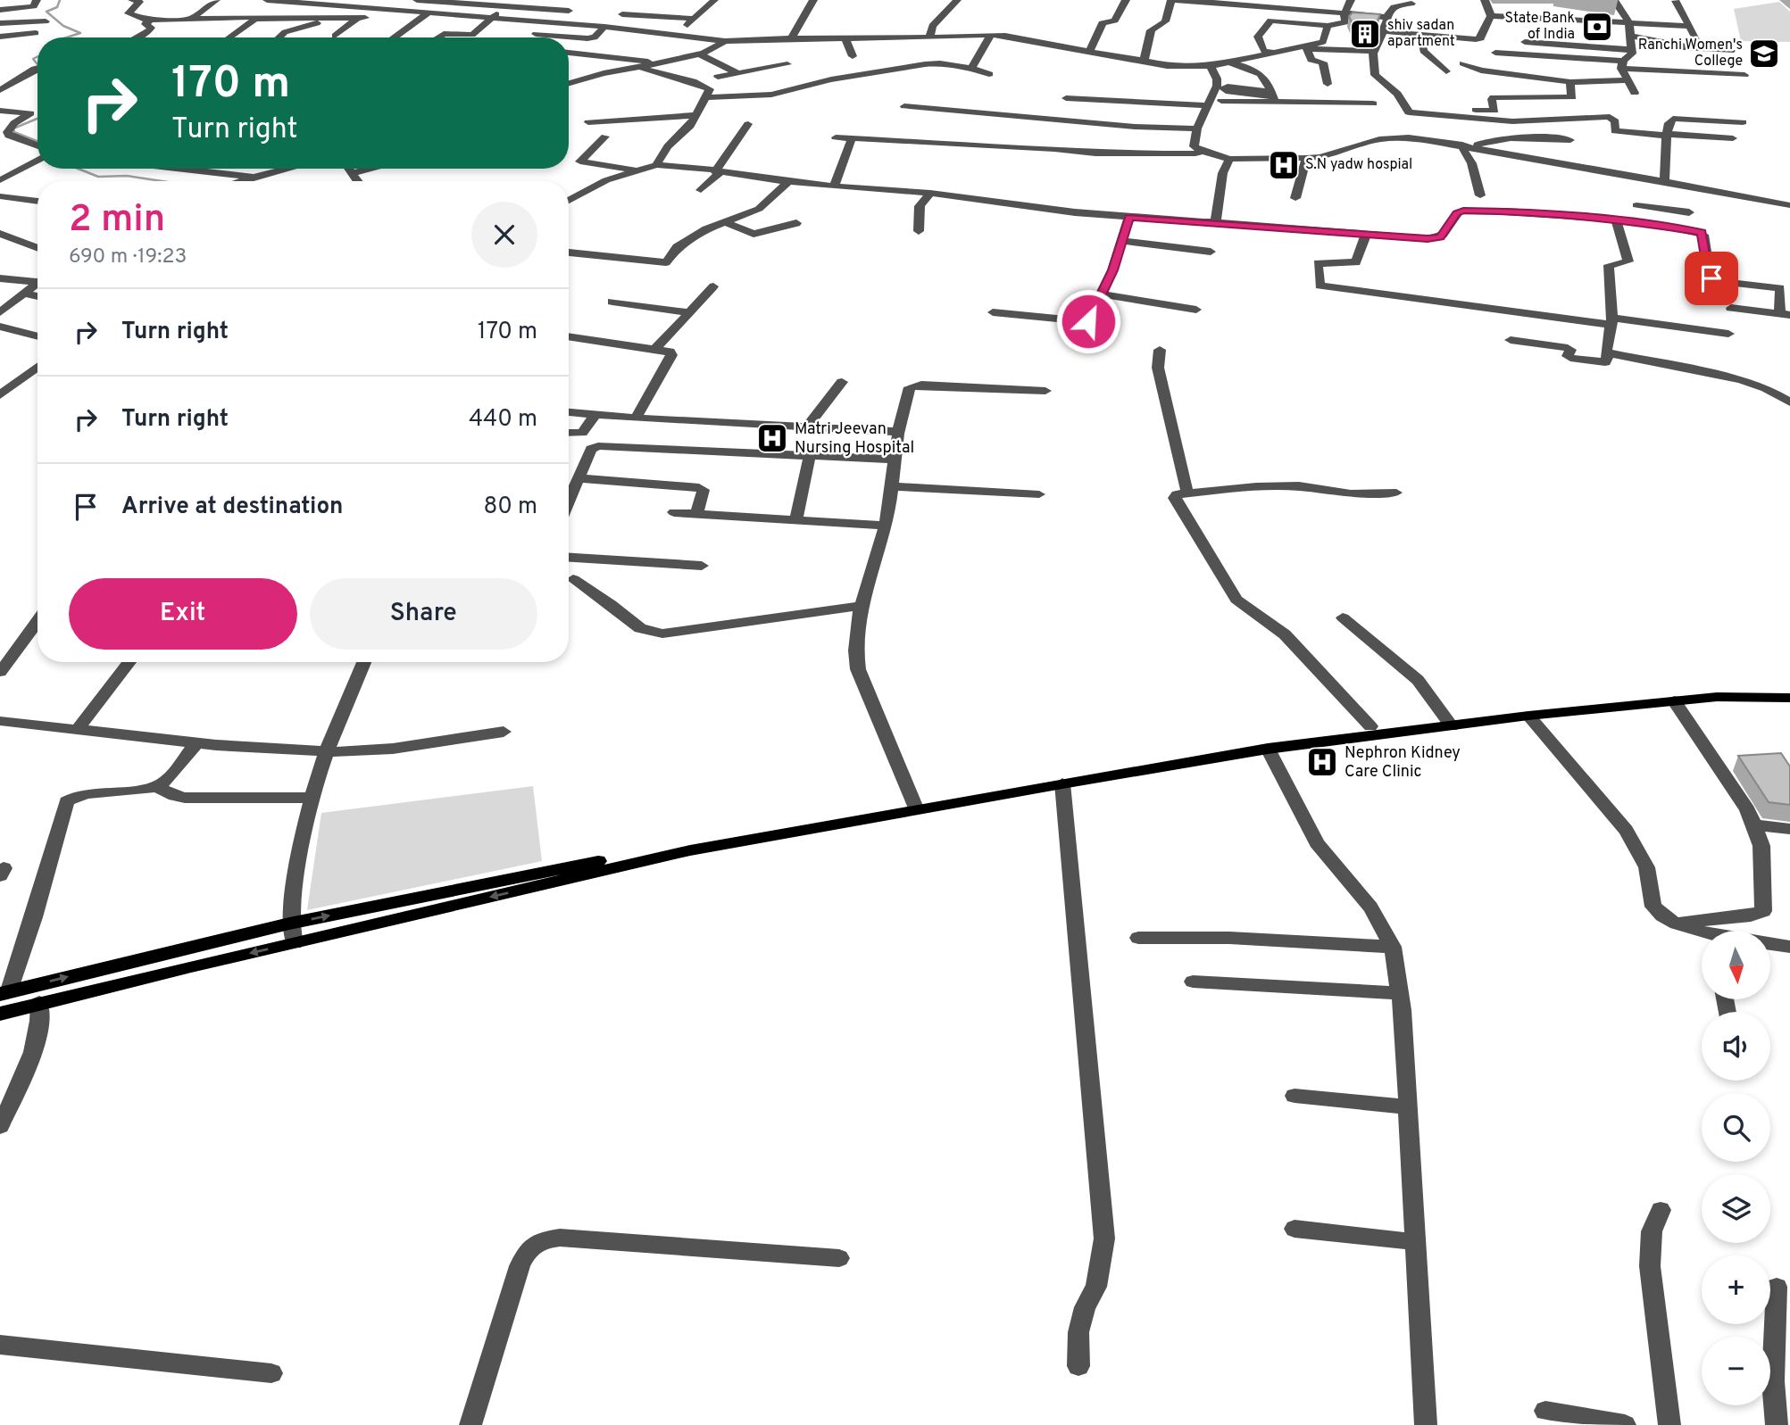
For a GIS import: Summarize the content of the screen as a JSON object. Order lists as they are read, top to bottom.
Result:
{
  "places": {
    "bank": ["State Bank of India"],
    "building": ["shiv sadan apartment"],
    "school or university": ["Ranchi Women's College"],
    "hospital": ["S.N yadw hospial", "Matri Jeevan Nursing Hospital", "Nephron Kidney Care Clinic"]
  },
  "north": "bottom",
  "page": {
    "turn": ["170 m", "Turn right"],
    "heading": ["2 min", "690 m · 19:23"],
    "list": [
      {
        "name": "Turn right",
        "value": "170 m"
      },
      {
        "name": "Turn right",
        "value": "440 m"
      },
      {
        "name": "Arrive at destination",
        "value": "80 m"
      }
    ],
    "buttons": ["Exit", "Share"],
    "map_buttons": ["+", "−"]
  }
}
